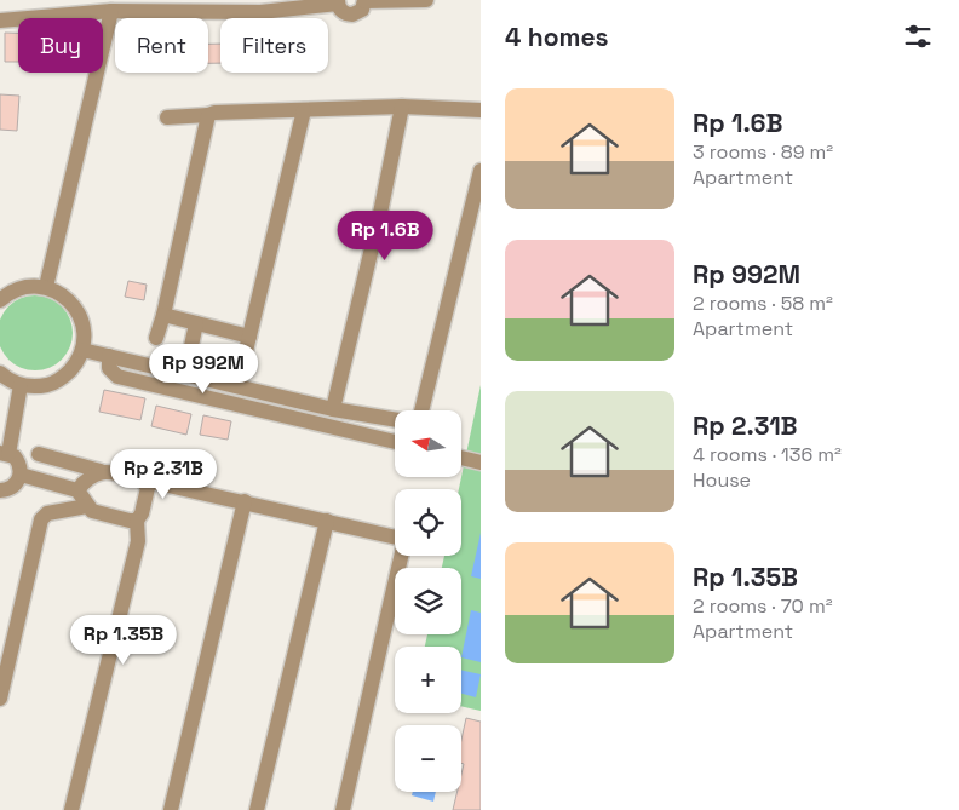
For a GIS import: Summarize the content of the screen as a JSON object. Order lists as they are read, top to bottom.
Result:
{
  "north": "left",
  "page": {
    "heading": "4 homes",
    "chip": ["Buy", "Rent", "Filters"],
    "list": [
      {
        "name": "Rp 1.6B",
        "note": "3 rooms · 89 m² · Apartment"
      },
      {
        "name": "Rp 992M",
        "note": "2 rooms · 58 m² · Apartment"
      },
      {
        "name": "Rp 2.31B",
        "note": "4 rooms · 136 m² · House"
      },
      {
        "name": "Rp 1.35B",
        "note": "2 rooms · 70 m² · Apartment"
      }
    ],
    "price": [
      "Rp 1.6B",
      "Rp 992M",
      "Rp 2.31B",
      "Rp 1.35B"
    ],
    "map_buttons": ["+", "−"]
  }
}
